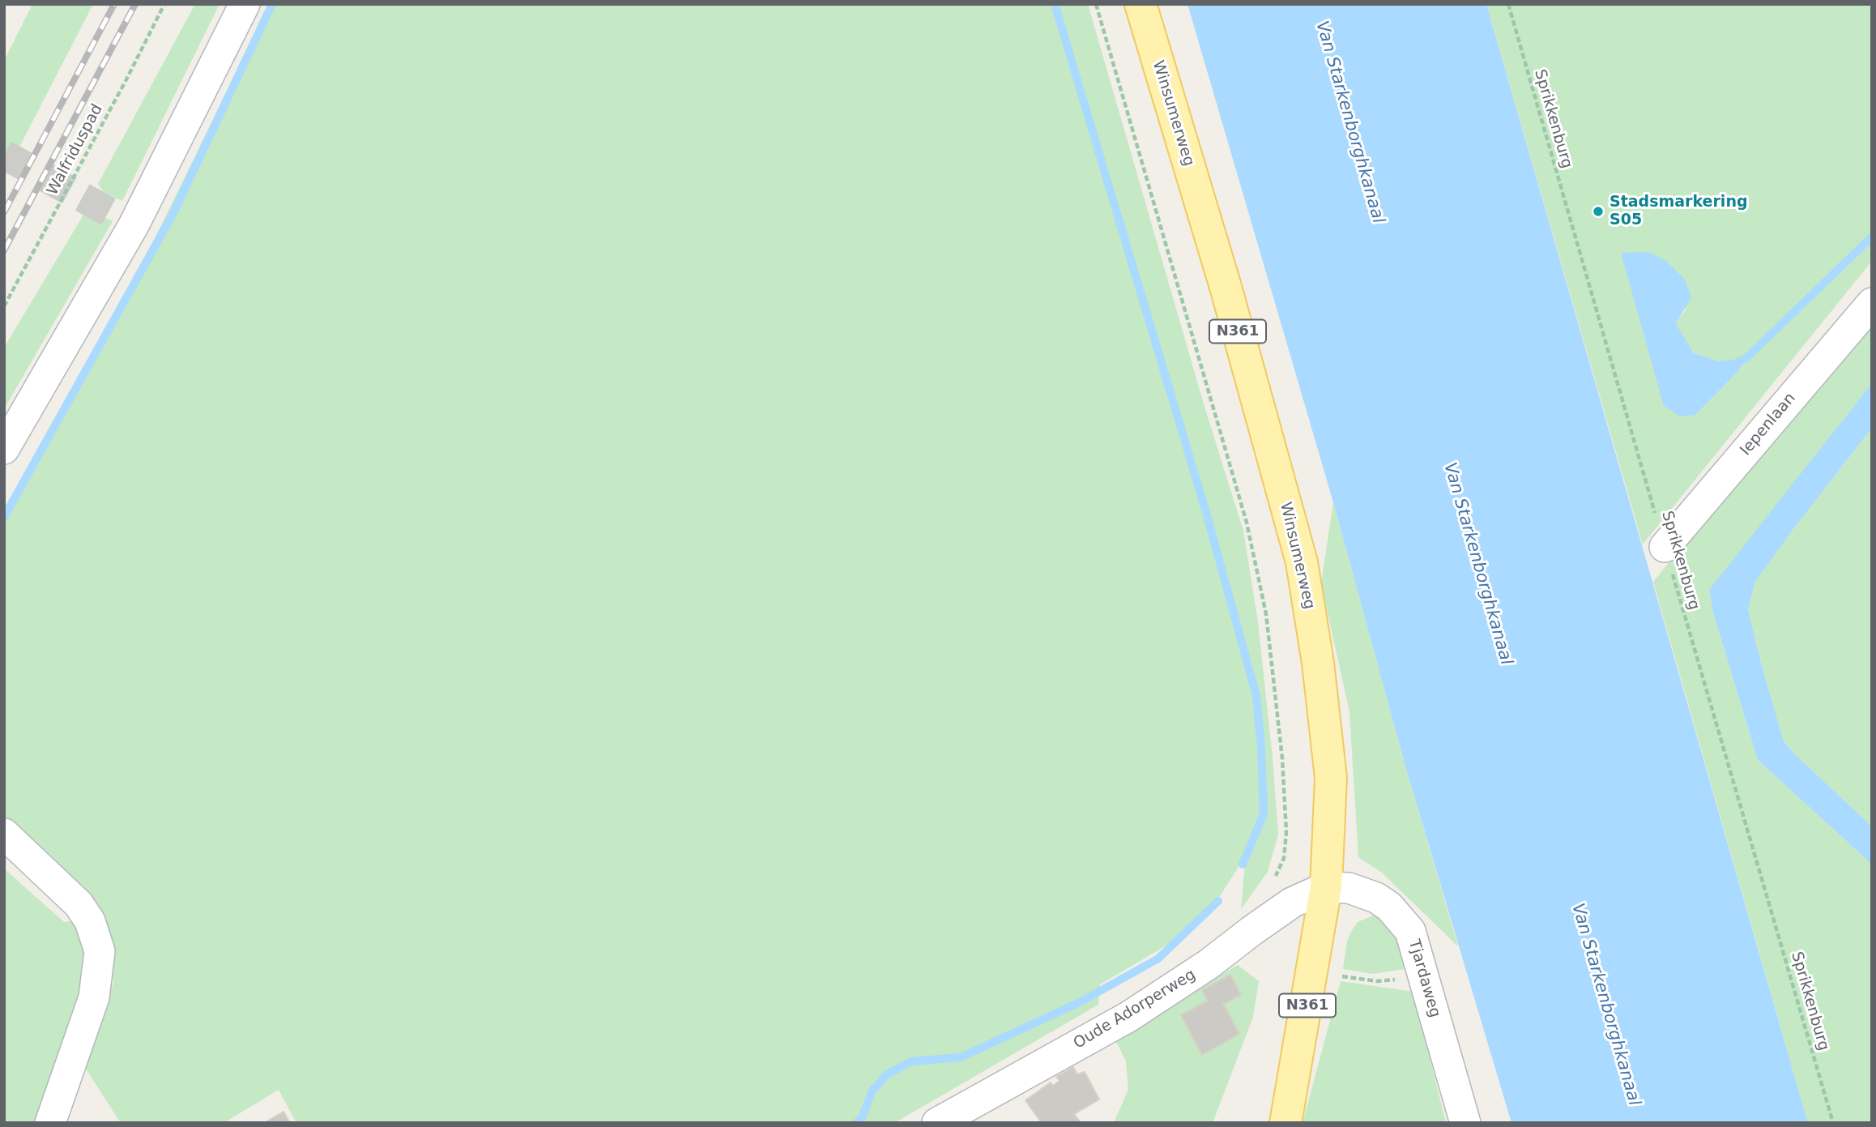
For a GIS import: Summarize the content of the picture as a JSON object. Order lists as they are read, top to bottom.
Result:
{
  "streets": {
    "main road": ["Winsumerweg", "N361"],
    "street": ["Iepenlaan", "Tjardaweg", "Oude Adorperweg"],
    "path": ["Sprikkenburg", "Walfriduspad"]
  },
  "crossings": [
    ["Winsumerweg", "Tjardaweg"],
    ["Winsumerweg", "Oude Adorperweg"],
    ["Sprikkenburg", "Iepenlaan"],
    ["Tjardaweg", "Oude Adorperweg"]
  ],
  "water": ["Van Starkenborghkanaal"],
  "places": ["Stadsmarkering S05"]
}
